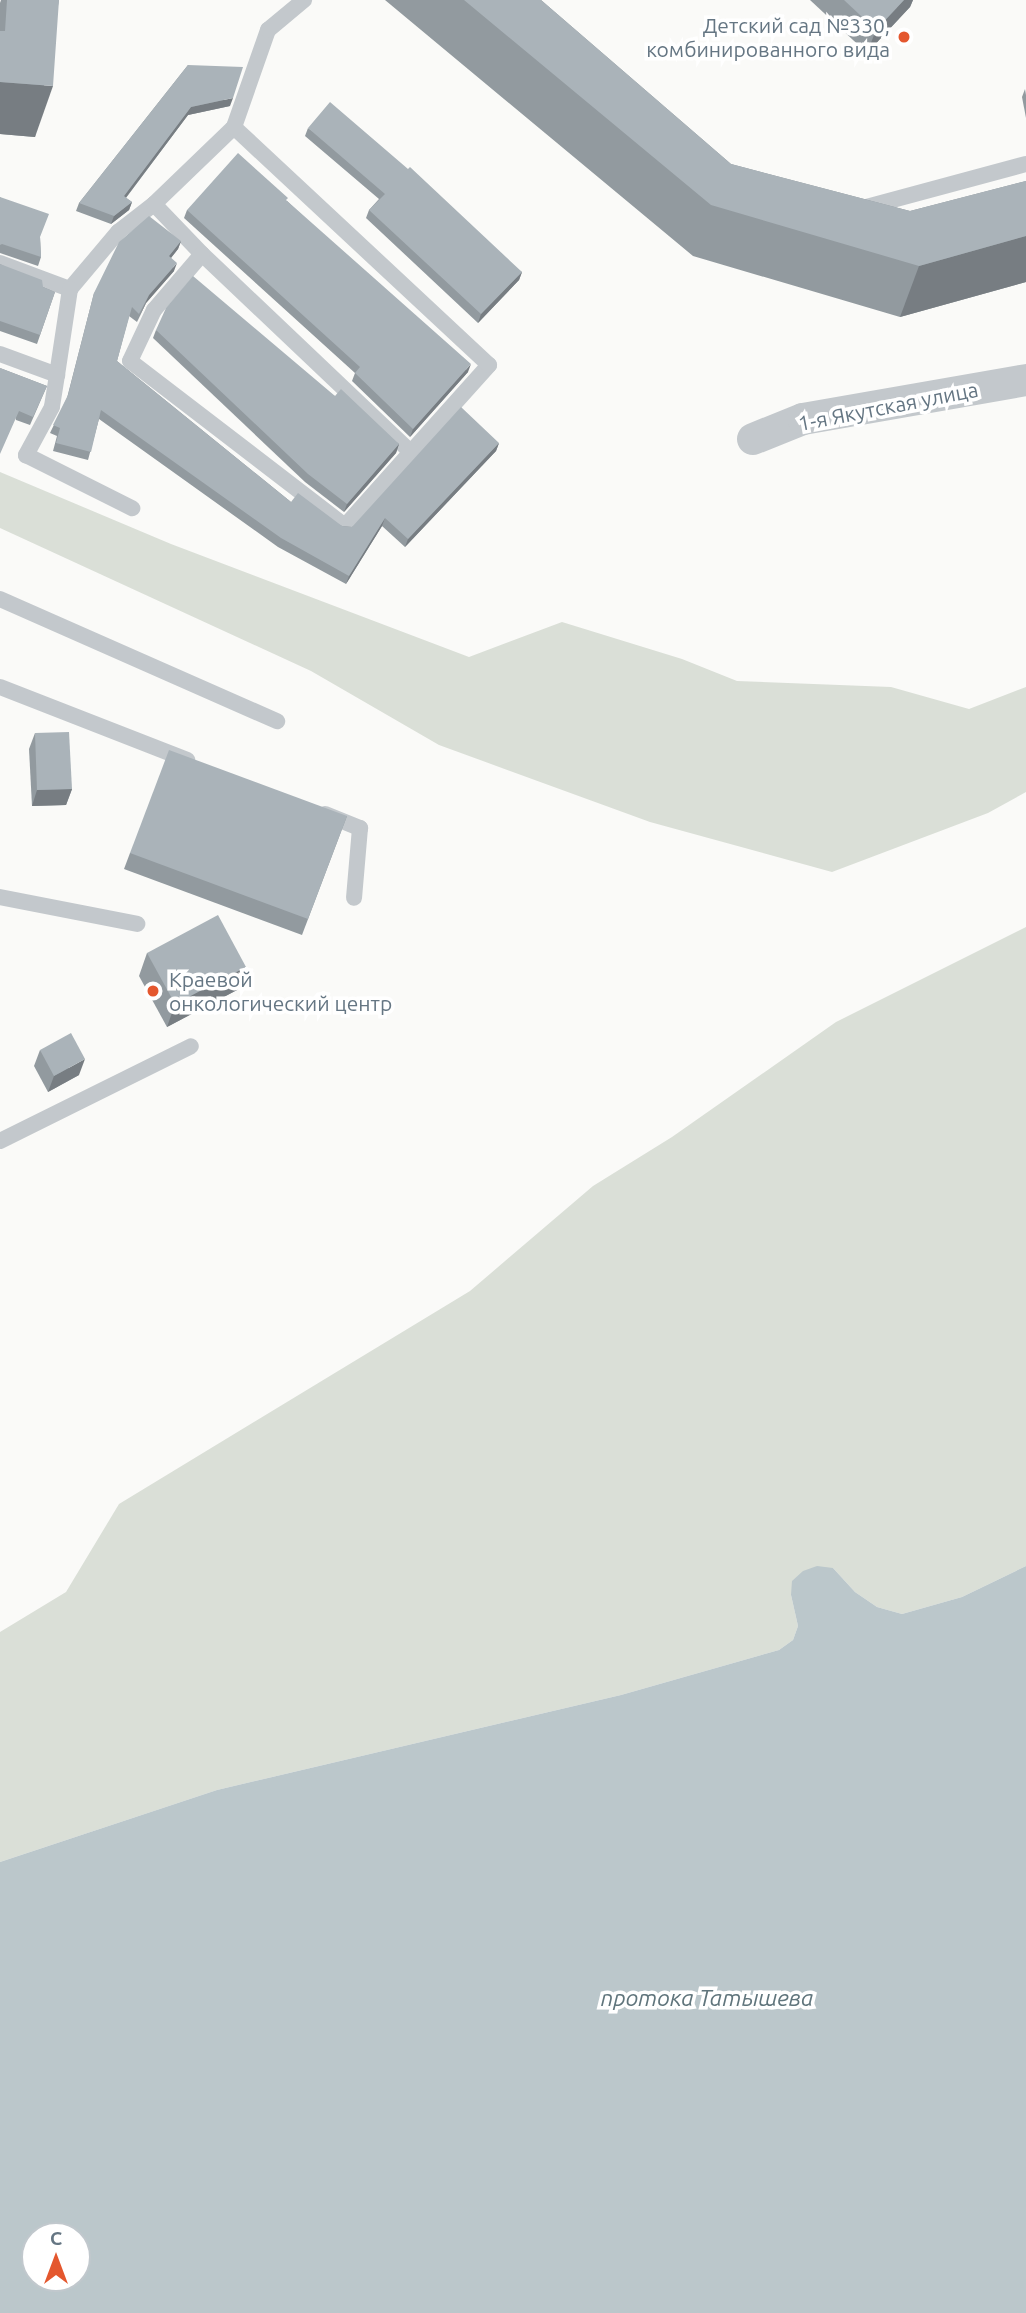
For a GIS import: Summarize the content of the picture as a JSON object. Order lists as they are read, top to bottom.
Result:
{
  "streets": {
    "street": ["1-я Якутская улица"]
  },
  "water": ["протока Татышева"],
  "places": ["Детский сад №330, комбинированного вида", "Краевой онкологический центр"],
  "north": "top"
}
